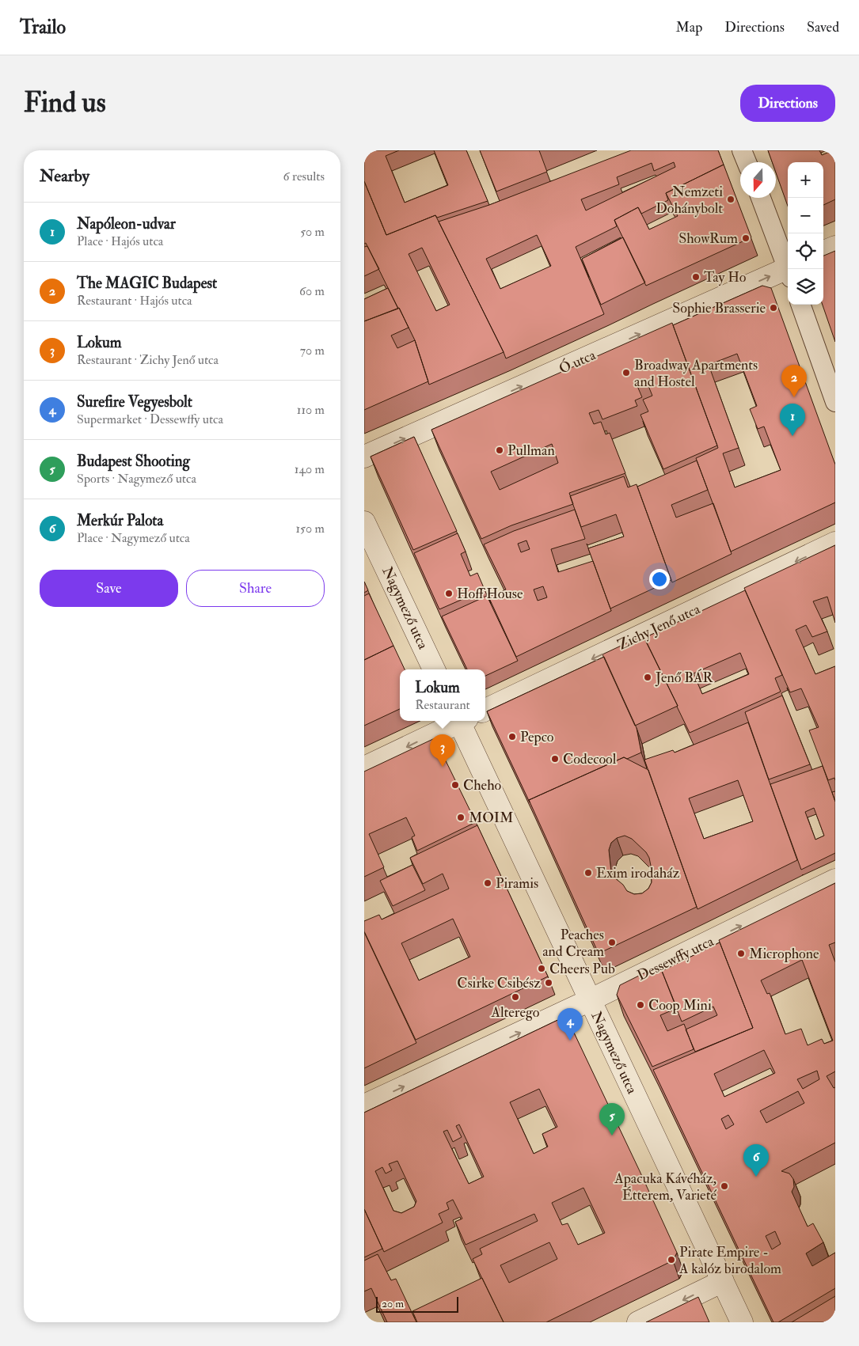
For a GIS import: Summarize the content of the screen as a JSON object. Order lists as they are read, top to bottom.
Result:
{
  "streets": {
    "street": [
      "Ó utca",
      "Nagymező utca",
      "Zichy Jenő utca",
      "Dessewffy utca"
    ]
  },
  "crossings": [
    ["Nagymező utca", "Dessewffy utca"]
  ],
  "one_way": ["Ó utca", "Zichy Jenő utca", "Dessewffy utca"],
  "places": [
    "Nemzeti Dohánybolt",
    "ShowRum",
    "Tay Ho",
    "Sophie Brasserie",
    "Broadway Apartments and Hostel",
    "Pullman",
    "Hoff House",
    "Jenő BÁR",
    "Pepco",
    "Codecool",
    "Cheho",
    "MOIM",
    "Exim irodaház",
    "Piramis",
    "Peaches and Cream",
    "Microphone",
    "Cheers Pub",
    "Csirke Csibész",
    "Alterego",
    "Coop Mini",
    "Apacuka Kávéház, Étterem, Varieté",
    "Pirate Empire - A kalóz birodalom"
  ],
  "scale_bar": "20 m",
  "north": "bottom",
  "page": {
    "header": "Trailo",
    "nav": ["Map", "Directions", "Saved"],
    "buttons": [
      "Directions",
      ["Save", "Share"]
    ],
    "title": "Find us",
    "heading": ["Nearby", "6 results"],
    "map_buttons": ["+", "−"],
    "list": [
      {
        "mark": "1",
        "name": "Napóleon-udvar",
        "note": "Place · Hajós utca",
        "value": "50 m"
      },
      {
        "mark": "2",
        "name": "The MAGIC Budapest",
        "note": "Restaurant · Hajós utca",
        "value": "60 m"
      },
      {
        "mark": "3",
        "name": "Lokum",
        "note": "Restaurant · Zichy Jenő utca",
        "value": "70 m"
      },
      {
        "mark": "4",
        "name": "Surefire Vegyesbolt",
        "note": "Supermarket · Dessewffy utca",
        "value": "110 m"
      },
      {
        "mark": "5",
        "name": "Budapest Shooting",
        "note": "Sports · Nagymező utca",
        "value": "140 m"
      },
      {
        "mark": "6",
        "name": "Merkúr Palota",
        "note": "Place · Nagymező utca",
        "value": "150 m"
      }
    ],
    "pins": [
      "2",
      "1",
      "3",
      "4",
      "5",
      "6"
    ],
    "popup": ["Lokum", "Restaurant"],
    "scale": "20 m"
  }
}
